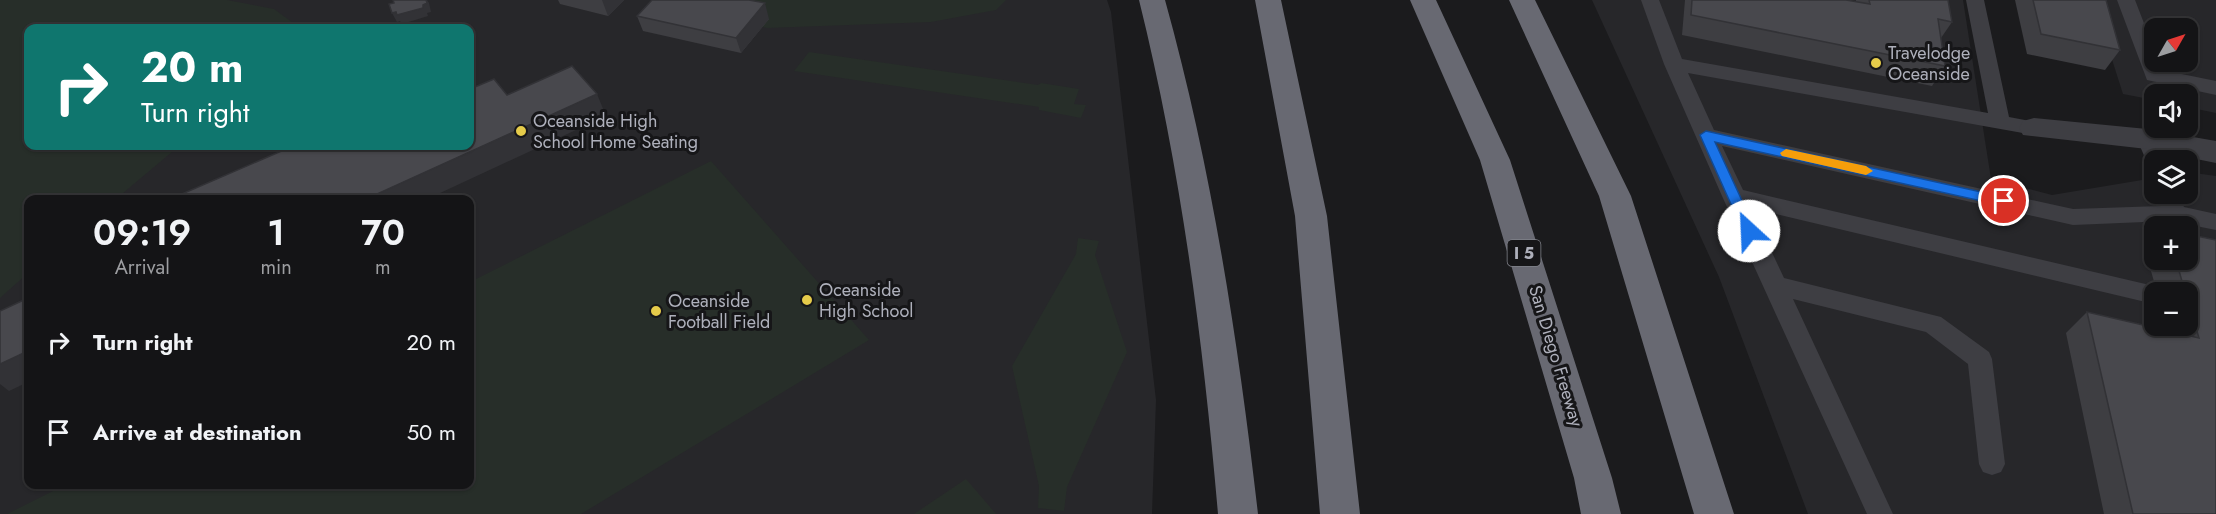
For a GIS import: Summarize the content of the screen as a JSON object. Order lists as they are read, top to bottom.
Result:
{
  "streets": {
    "highway": ["I 5", "San Diego Freeway"]
  },
  "places": [
    "Travelodge Oceanside",
    "Oceanside High School Home Seating",
    "Oceanside High School",
    "Oceanside Football Field"
  ],
  "north": "top right",
  "page": {
    "map_buttons": ["+", "−"],
    "turn": ["20 m", "Turn right"],
    "eta": [
      "09:19",
      "Arrival",
      "1",
      "min",
      "70",
      "m"
    ],
    "list": [
      {
        "name": "Turn right",
        "value": "20 m"
      },
      {
        "name": "Arrive at destination",
        "value": "50 m"
      }
    ]
  }
}
